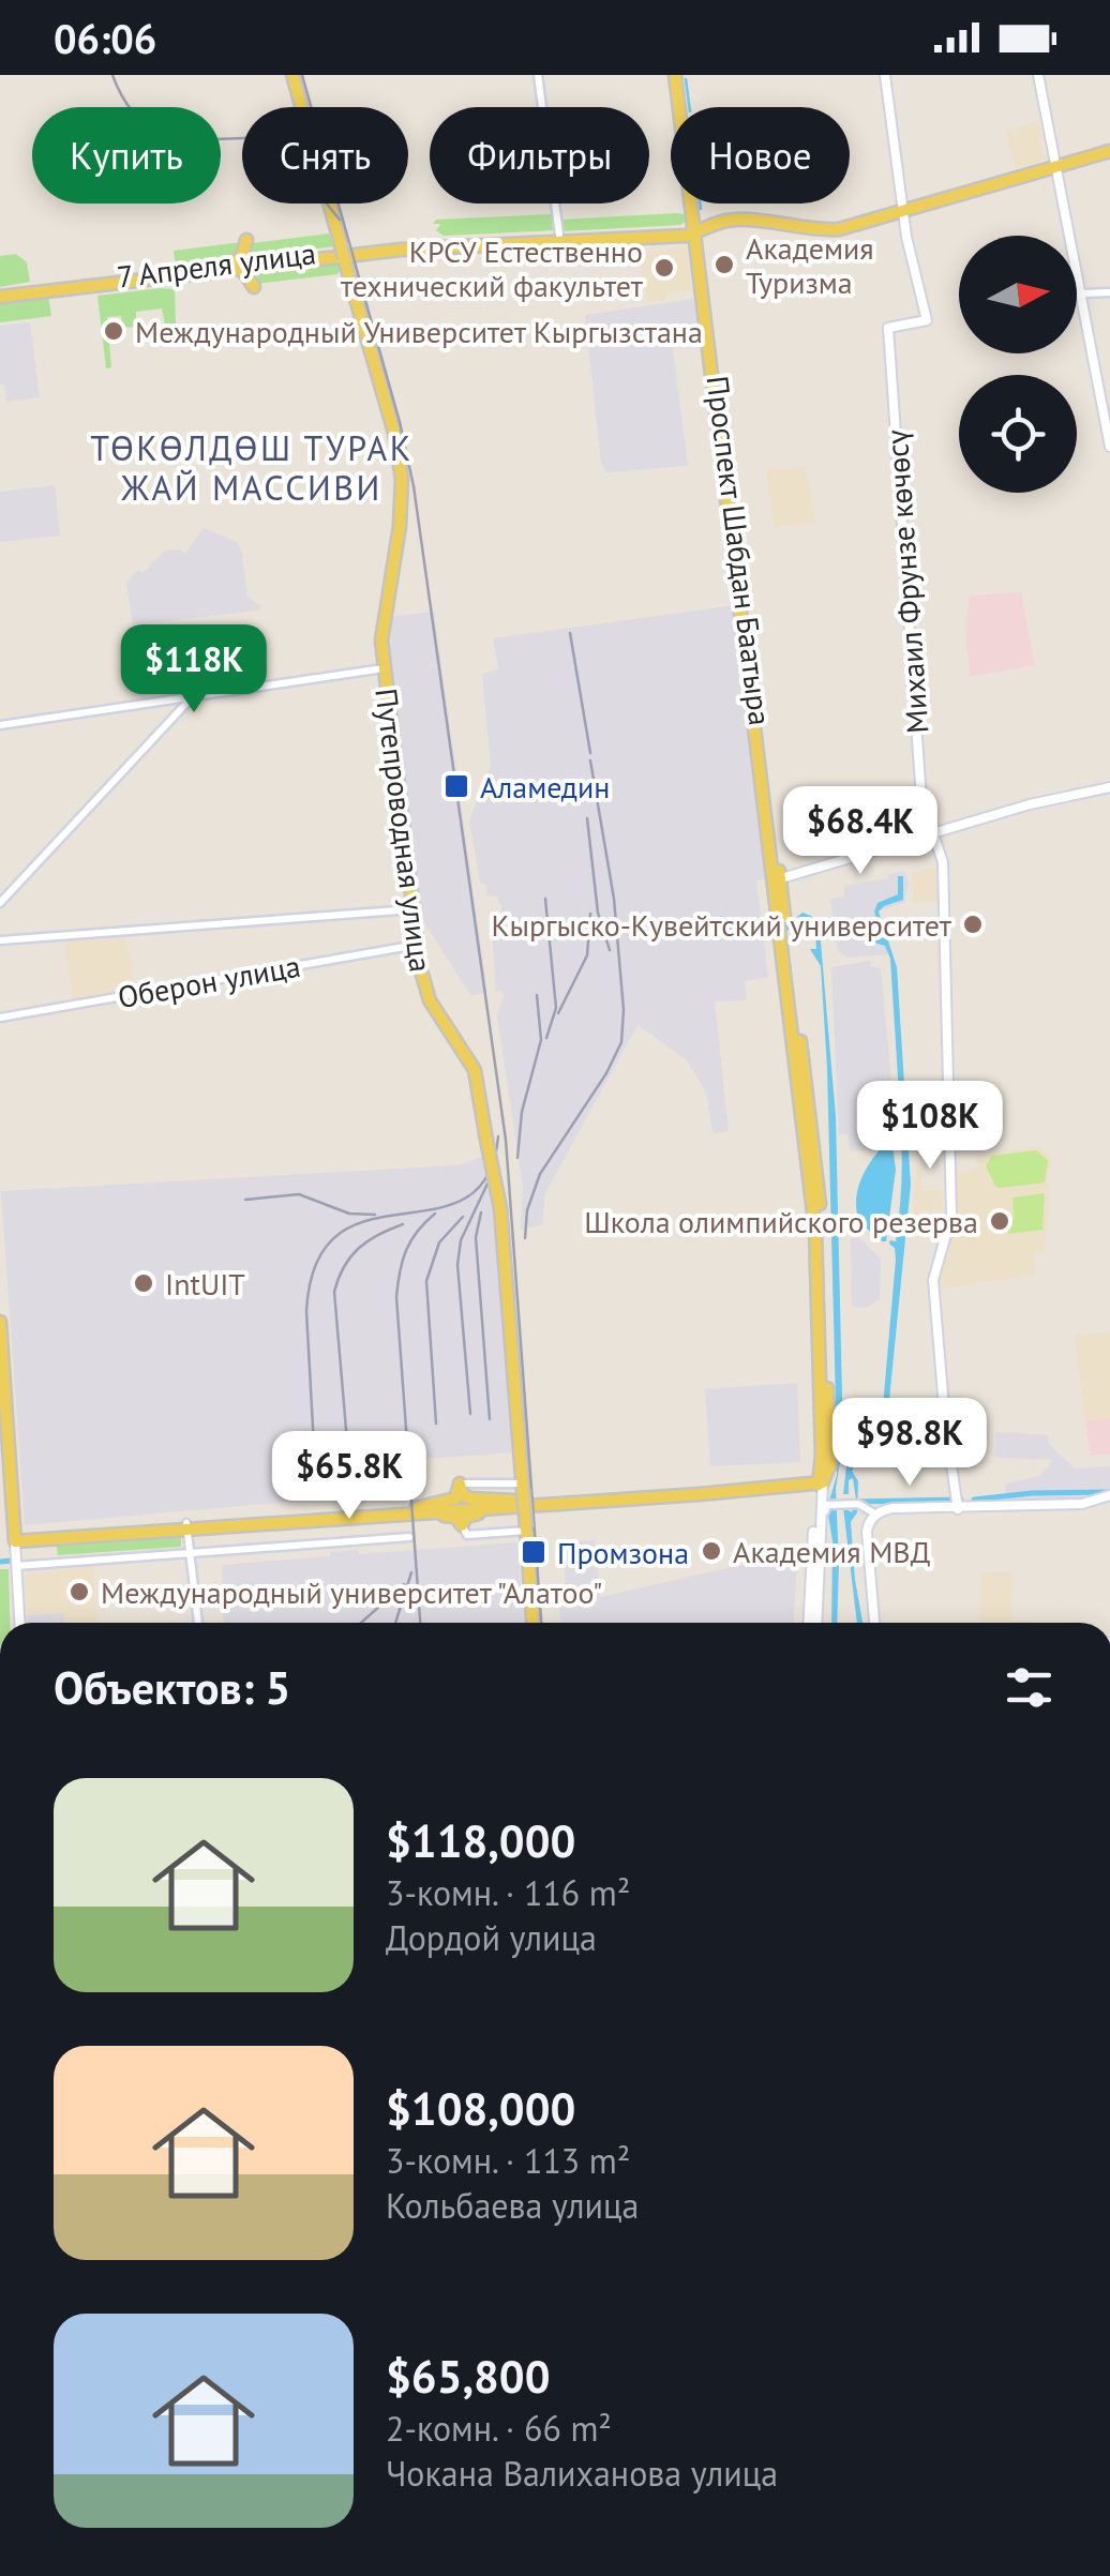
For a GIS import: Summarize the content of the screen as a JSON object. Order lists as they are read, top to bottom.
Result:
{
  "streets": {
    "main road": [
      "7 Апреля улица",
      "Проспект Шабдан Баатыра",
      "Михаил Фрунзе көчөсү",
      "Путепроводная улица"
    ],
    "street": ["Оберон улица"]
  },
  "crossings": [
    ["Путепроводная улица", "Оберон улица"]
  ],
  "districts": ["ТӨКӨЛДӨШ ТУРАК ЖАЙ МАССИВИ"],
  "places": {
    "other": [
      "Академия Туризма",
      "КРСУ Естественно технический факультет",
      "Международный Университет Кыргызстана",
      "Кыргыско-Кувейтский университет",
      "Школа олимпийского резерва",
      "IntUIT",
      "Академия МВД",
      "Международный университет \"Алатоо\""
    ],
    "transit": ["Аламедин", "Промзона"]
  },
  "north": "right",
  "page": {
    "status": "06:06",
    "chip": [
      "Купить",
      "Снять",
      "Фильтры",
      "Новое"
    ],
    "price": [
      "$118K",
      "$68.4K",
      "$108K",
      "$98.8K",
      "$65.8K"
    ],
    "heading": "Объектов: 5",
    "list": [
      {
        "name": "$118,000",
        "note": "3-комн. · 116 m² · Дордой улица"
      },
      {
        "name": "$108,000",
        "note": "3-комн. · 113 m² · Кольбаева улица"
      },
      {
        "name": "$65,800",
        "note": "2-комн. · 66 m² · Чокана Валиханова улица"
      }
    ]
  }
}
